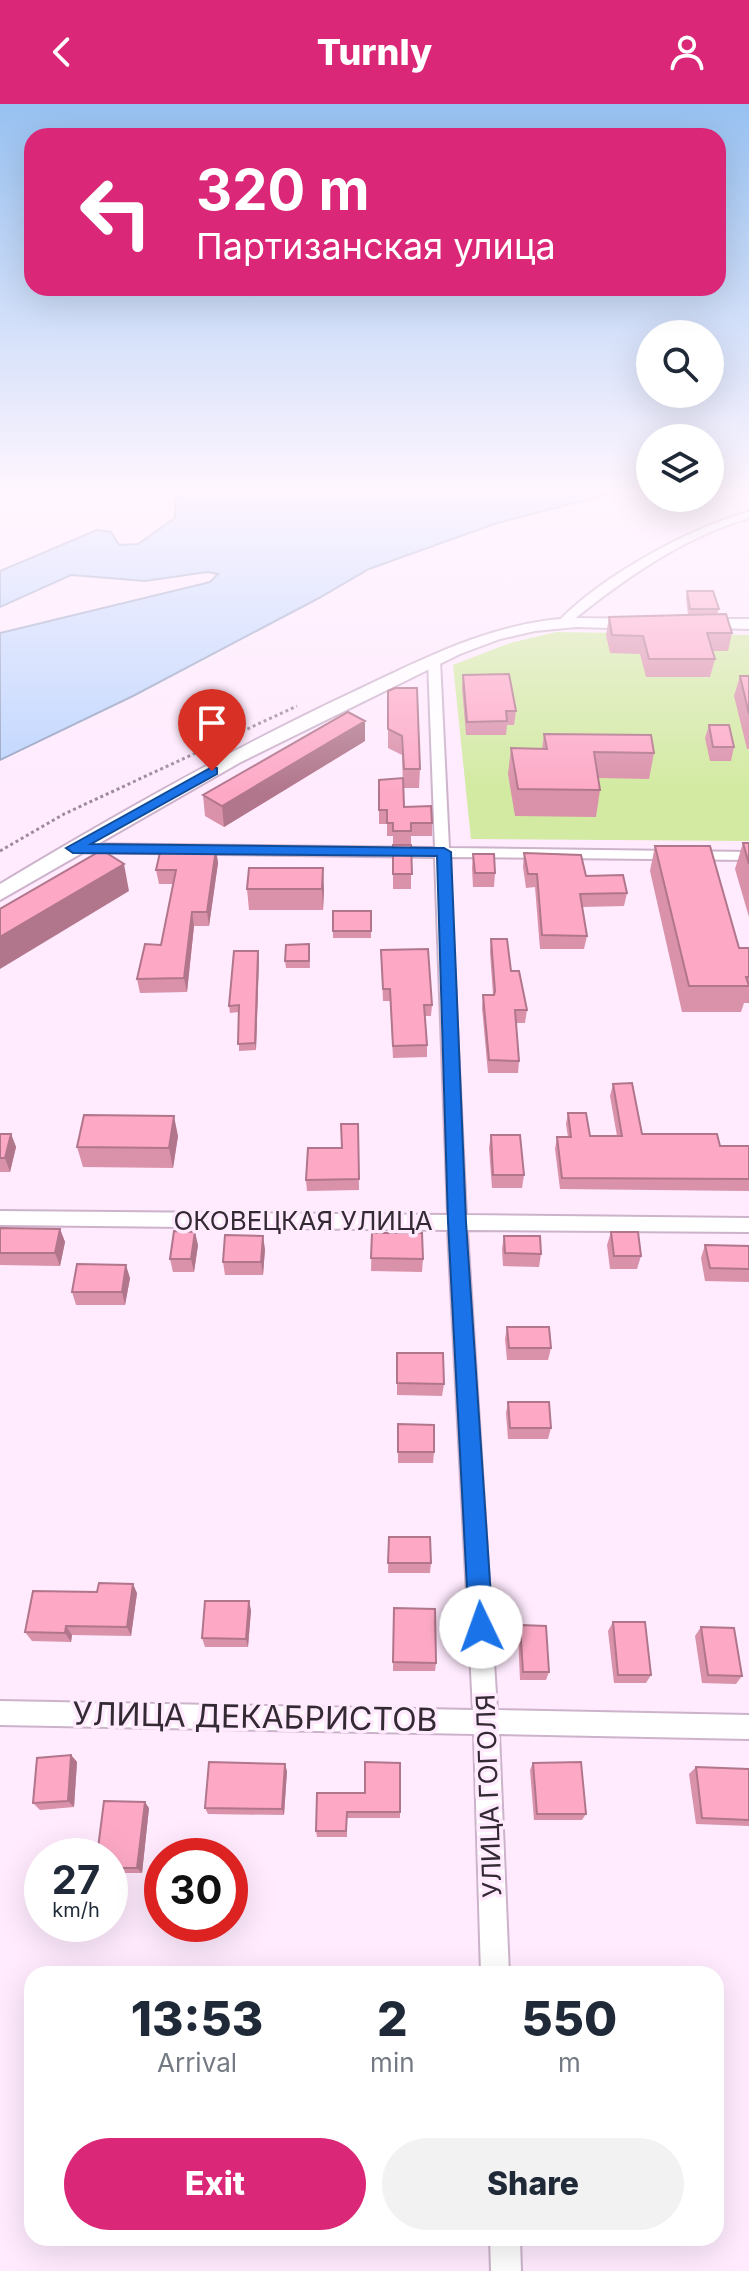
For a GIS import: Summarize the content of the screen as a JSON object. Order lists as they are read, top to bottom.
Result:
{
  "streets": {
    "street": ["ОКОВЕЦКАЯ УЛИЦА", "УЛИЦА ДЕКАБРИСТОВ", "УЛИЦА ГОГОЛЯ"]
  },
  "crossings": [
    ["ОКОВЕЦКАЯ УЛИЦА", "УЛИЦА ГОГОЛЯ"],
    ["УЛИЦА ДЕКАБРИСТОВ", "УЛИЦА ГОГОЛЯ"]
  ],
  "page": {
    "header": "Turnly",
    "turn": ["320 m", "Партизанская улица"],
    "speed": "27 km/h",
    "limit": "30",
    "eta": [
      "13:53",
      "Arrival",
      "2",
      "min",
      "550",
      "m"
    ],
    "buttons": ["Exit", "Share"]
  }
}
